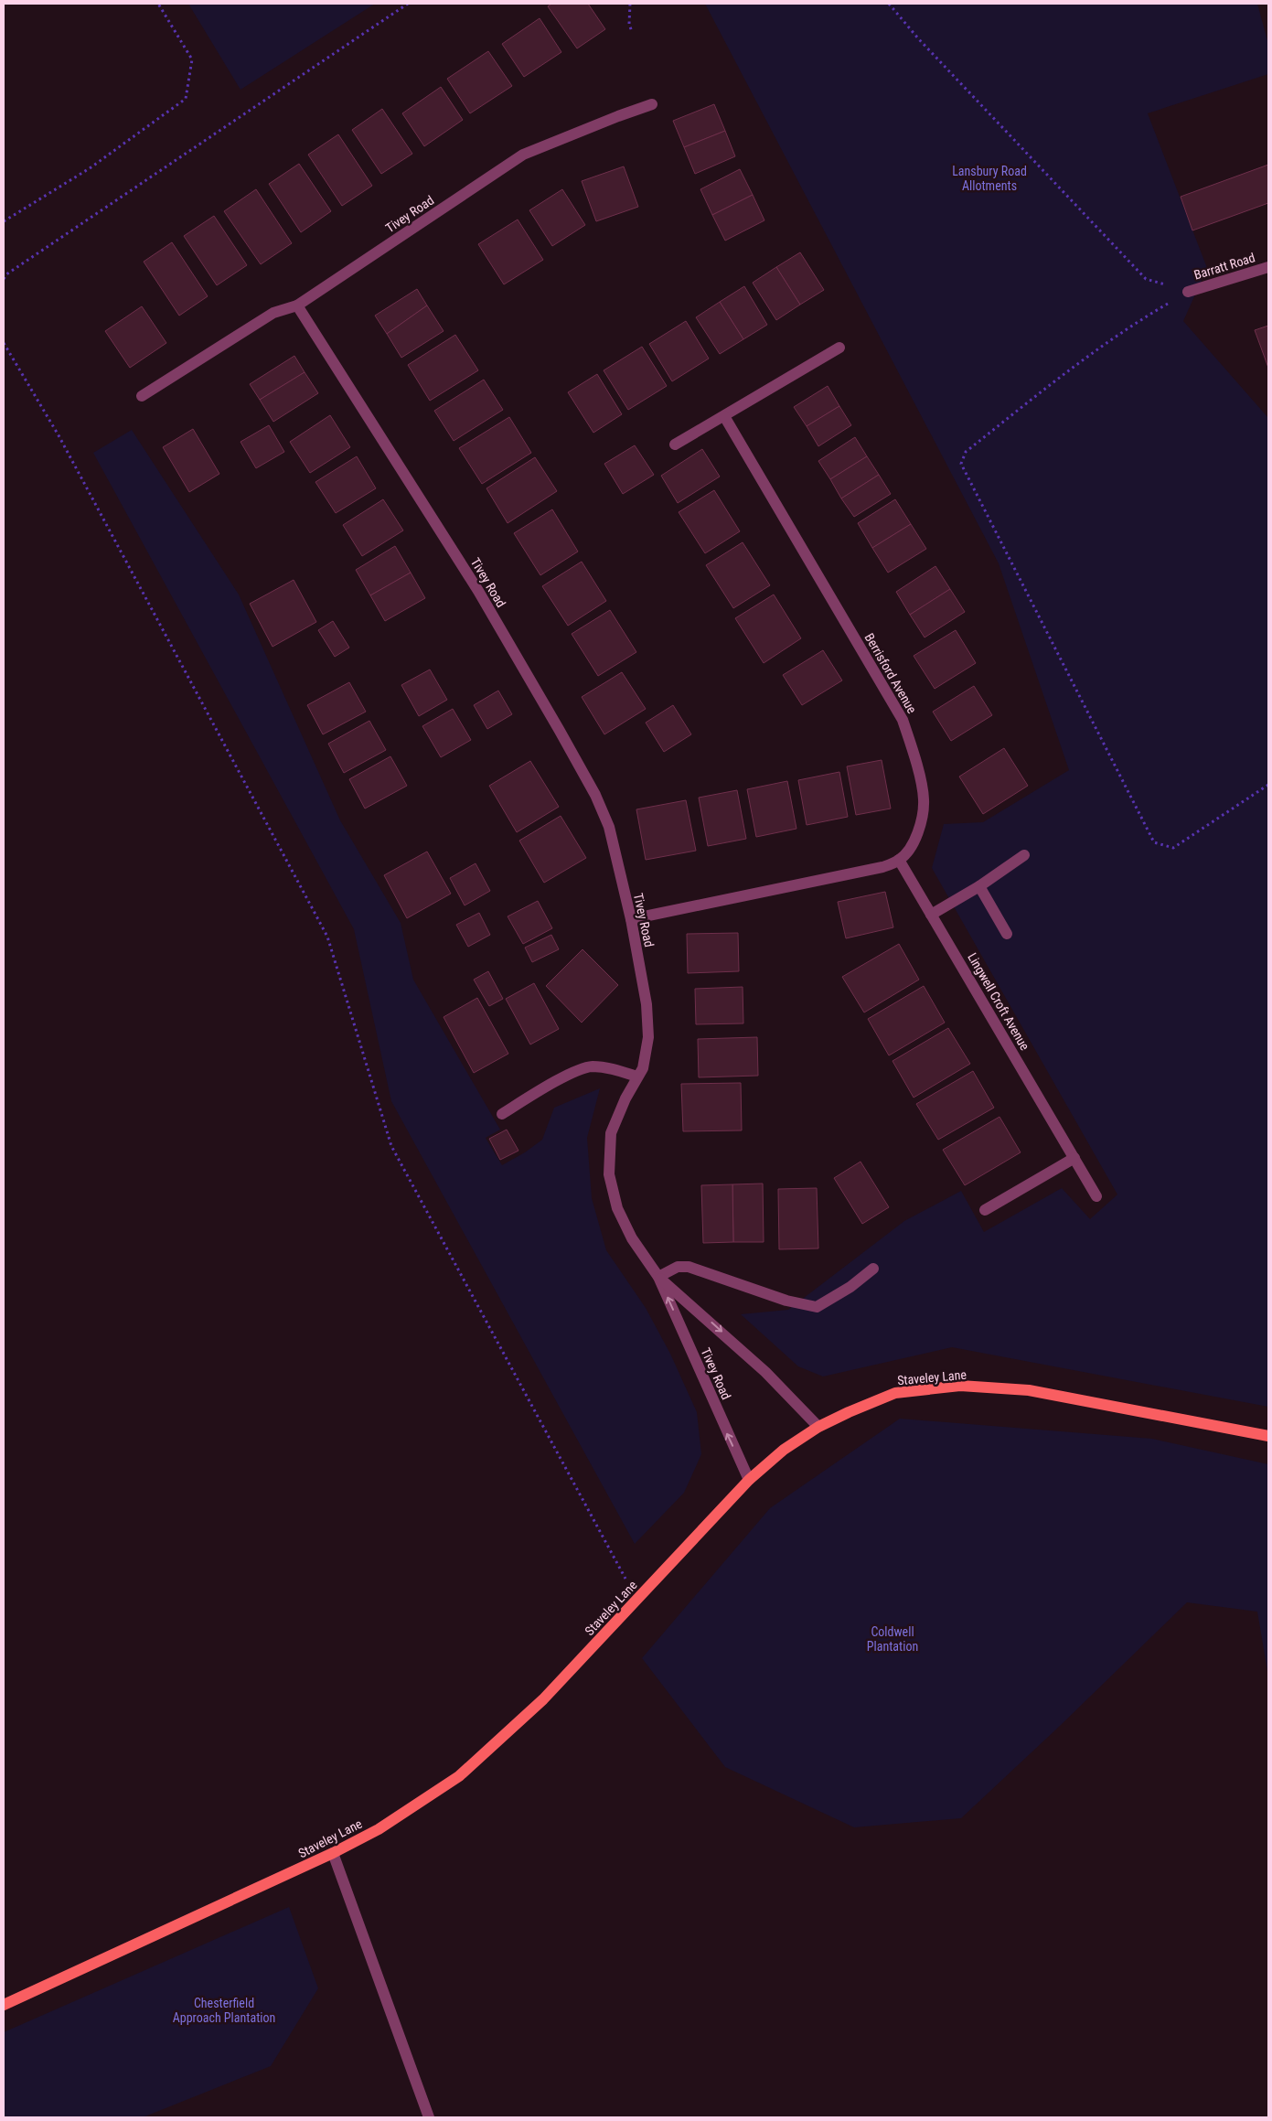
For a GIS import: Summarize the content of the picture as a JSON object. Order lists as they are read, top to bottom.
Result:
{
  "streets": {
    "main road": ["Staveley Lane"],
    "street": [
      "Tivey Road",
      "Barratt Road",
      "Berrisford Avenue",
      "Lingwell Croft Avenue"
    ]
  },
  "crossings": [
    ["Tivey Road", "Staveley Lane"],
    ["Berrisford Avenue", "Lingwell Croft Avenue"]
  ],
  "parks": ["Lansbury Road Allotments", "Coldwell Plantation", "Chesterfield Approach Plantation"]
}
